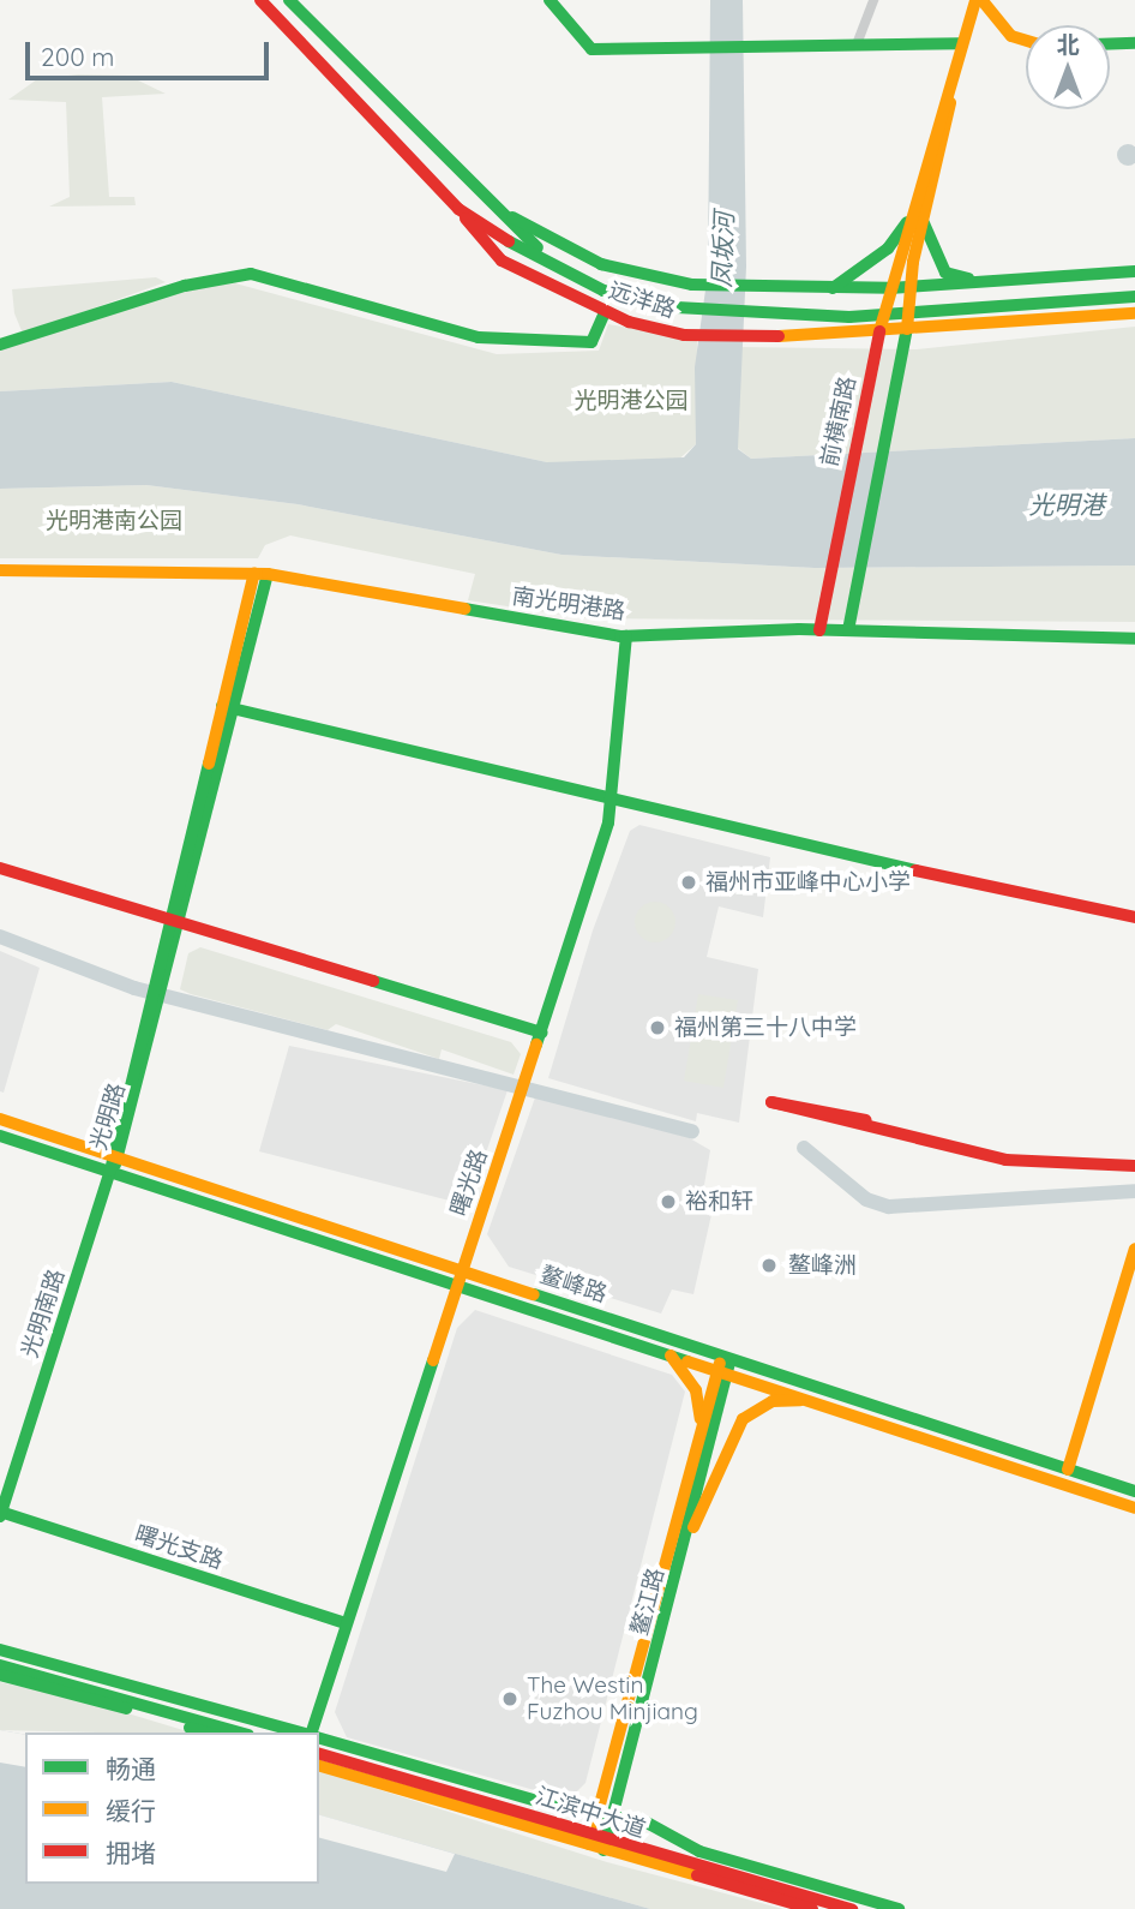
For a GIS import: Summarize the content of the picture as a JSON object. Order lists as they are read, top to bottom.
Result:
{
  "streets": {
    "main road": [
      "远洋路",
      "前横南路",
      "南光明港路",
      "光明路",
      "曙光路",
      "鳌峰路",
      "光明南路",
      "曙光支路",
      "鳌江路",
      "江滨中大道"
    ]
  },
  "crossings": [
    ["远洋路", "前横南路"],
    ["前横南路", "南光明港路"],
    ["南光明港路", "光明路"],
    ["南光明港路", "曙光路"],
    ["光明路", "鳌峰路"],
    ["光明路", "光明南路"],
    ["曙光路", "鳌峰路"],
    ["曙光路", "曙光支路"],
    ["鳌峰路", "光明南路"],
    ["鳌峰路", "鳌江路"],
    ["光明南路", "曙光支路"],
    ["鳌江路", "江滨中大道"]
  ],
  "water": ["凤坂河", "光明港"],
  "parks": ["光明港公园", "光明港南公园"],
  "places": [
    "福州市亚峰中心小学",
    "福州第三十八中学",
    "裕和轩",
    "鳌峰洲",
    "The Westin Fuzhou Minjiang"
  ],
  "legend": ["畅通", "缓行", "拥堵"],
  "scale_bar": "200 m",
  "north": "top"
}
